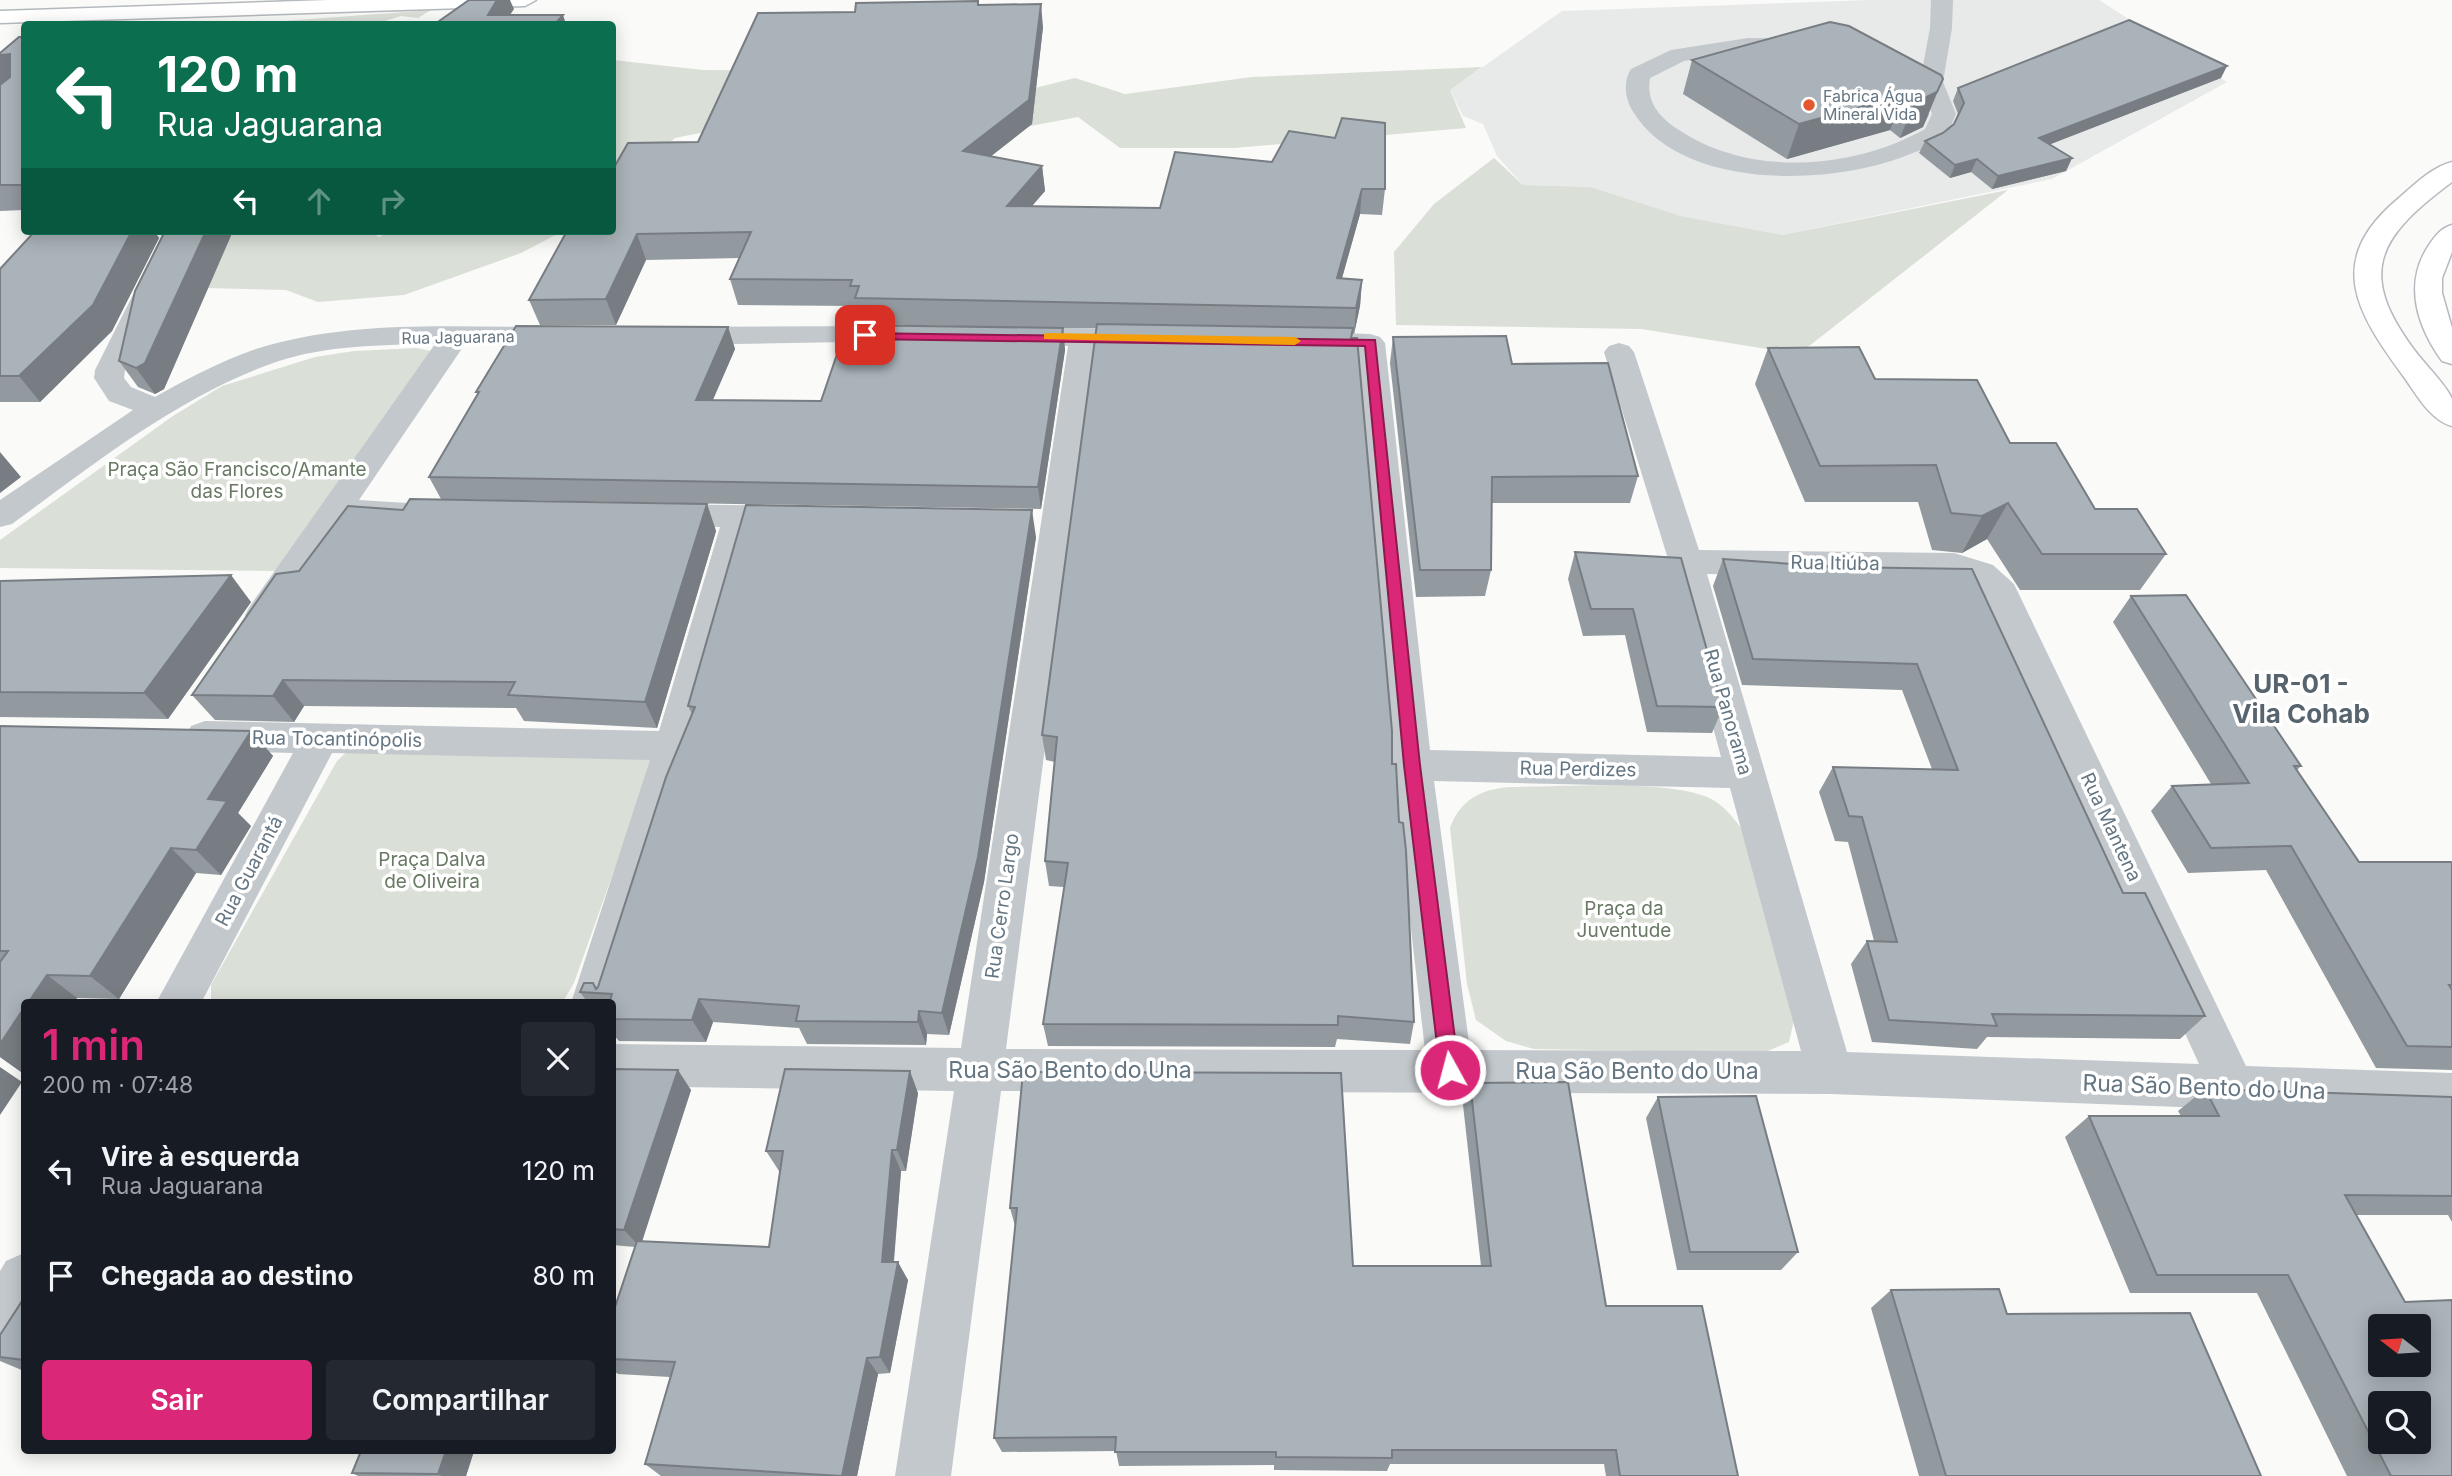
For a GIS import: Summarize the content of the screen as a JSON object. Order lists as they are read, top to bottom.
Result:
{
  "streets": {
    "street": [
      "Rua Jaguarana",
      "Rua Itiúba",
      "Rua Panorama",
      "Rua Tocantinópolis",
      "Rua Perdizes",
      "Rua Mantena",
      "Rua Guarantá",
      "Rua Cerro Largo",
      "Rua São Bento do Una"
    ]
  },
  "crossings": [
    ["Rua Itiúba", "Rua Panorama"],
    ["Rua Itiúba", "Rua Mantena"],
    ["Rua Panorama", "Rua Perdizes"],
    ["Rua Panorama", "Rua São Bento do Una"],
    ["Rua Tocantinópolis", "Rua Guarantá"],
    ["Rua Mantena", "Rua São Bento do Una"],
    ["Rua Cerro Largo", "Rua São Bento do Una"]
  ],
  "districts": ["UR-01 - Vila Cohab"],
  "parks": ["Praça São Francisco/Amante das Flores", "Praça Dalva de Oliveira", "Praça da Juventude"],
  "places": ["Fabrica Água Mineral Vida"],
  "north": "left",
  "page": {
    "turn": ["120 m", "Rua Jaguarana"],
    "heading": ["1 min", "200 m · 07:48"],
    "list": [
      {
        "name": "Vire à esquerda",
        "note": "Rua Jaguarana",
        "value": "120 m"
      },
      {
        "name": "Chegada ao destino",
        "value": "80 m"
      }
    ],
    "buttons": ["Sair", "Compartilhar"]
  }
}
